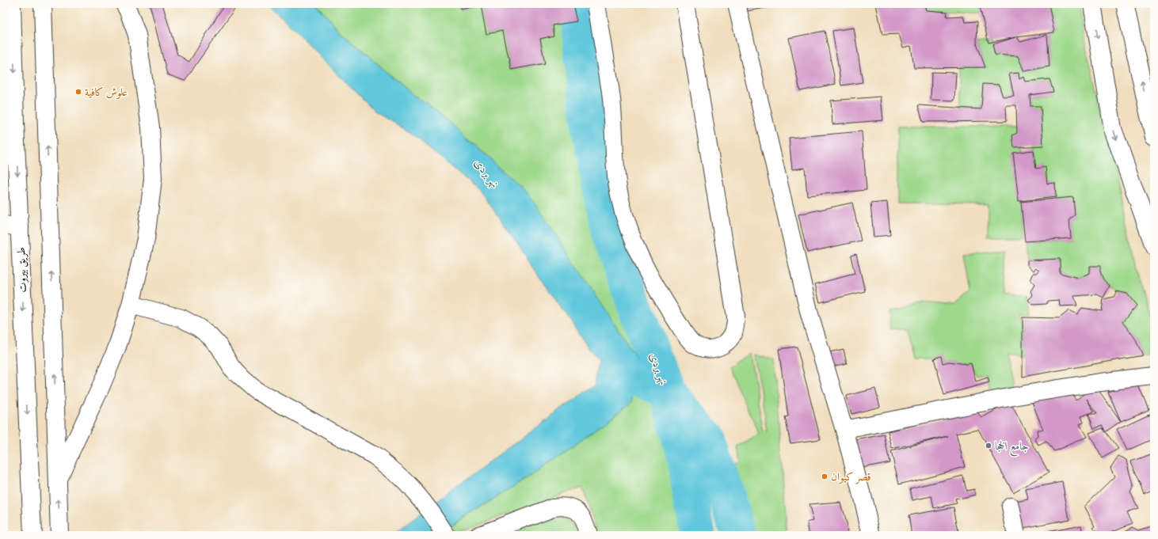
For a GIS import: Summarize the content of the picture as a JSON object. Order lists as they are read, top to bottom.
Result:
{
  "streets": {
    "street": ["طريق بيروت"]
  },
  "water": ["نهر بردى"],
  "places": ["علوش كافية", "جامع الخجا", "قصر كيوان"]
}
